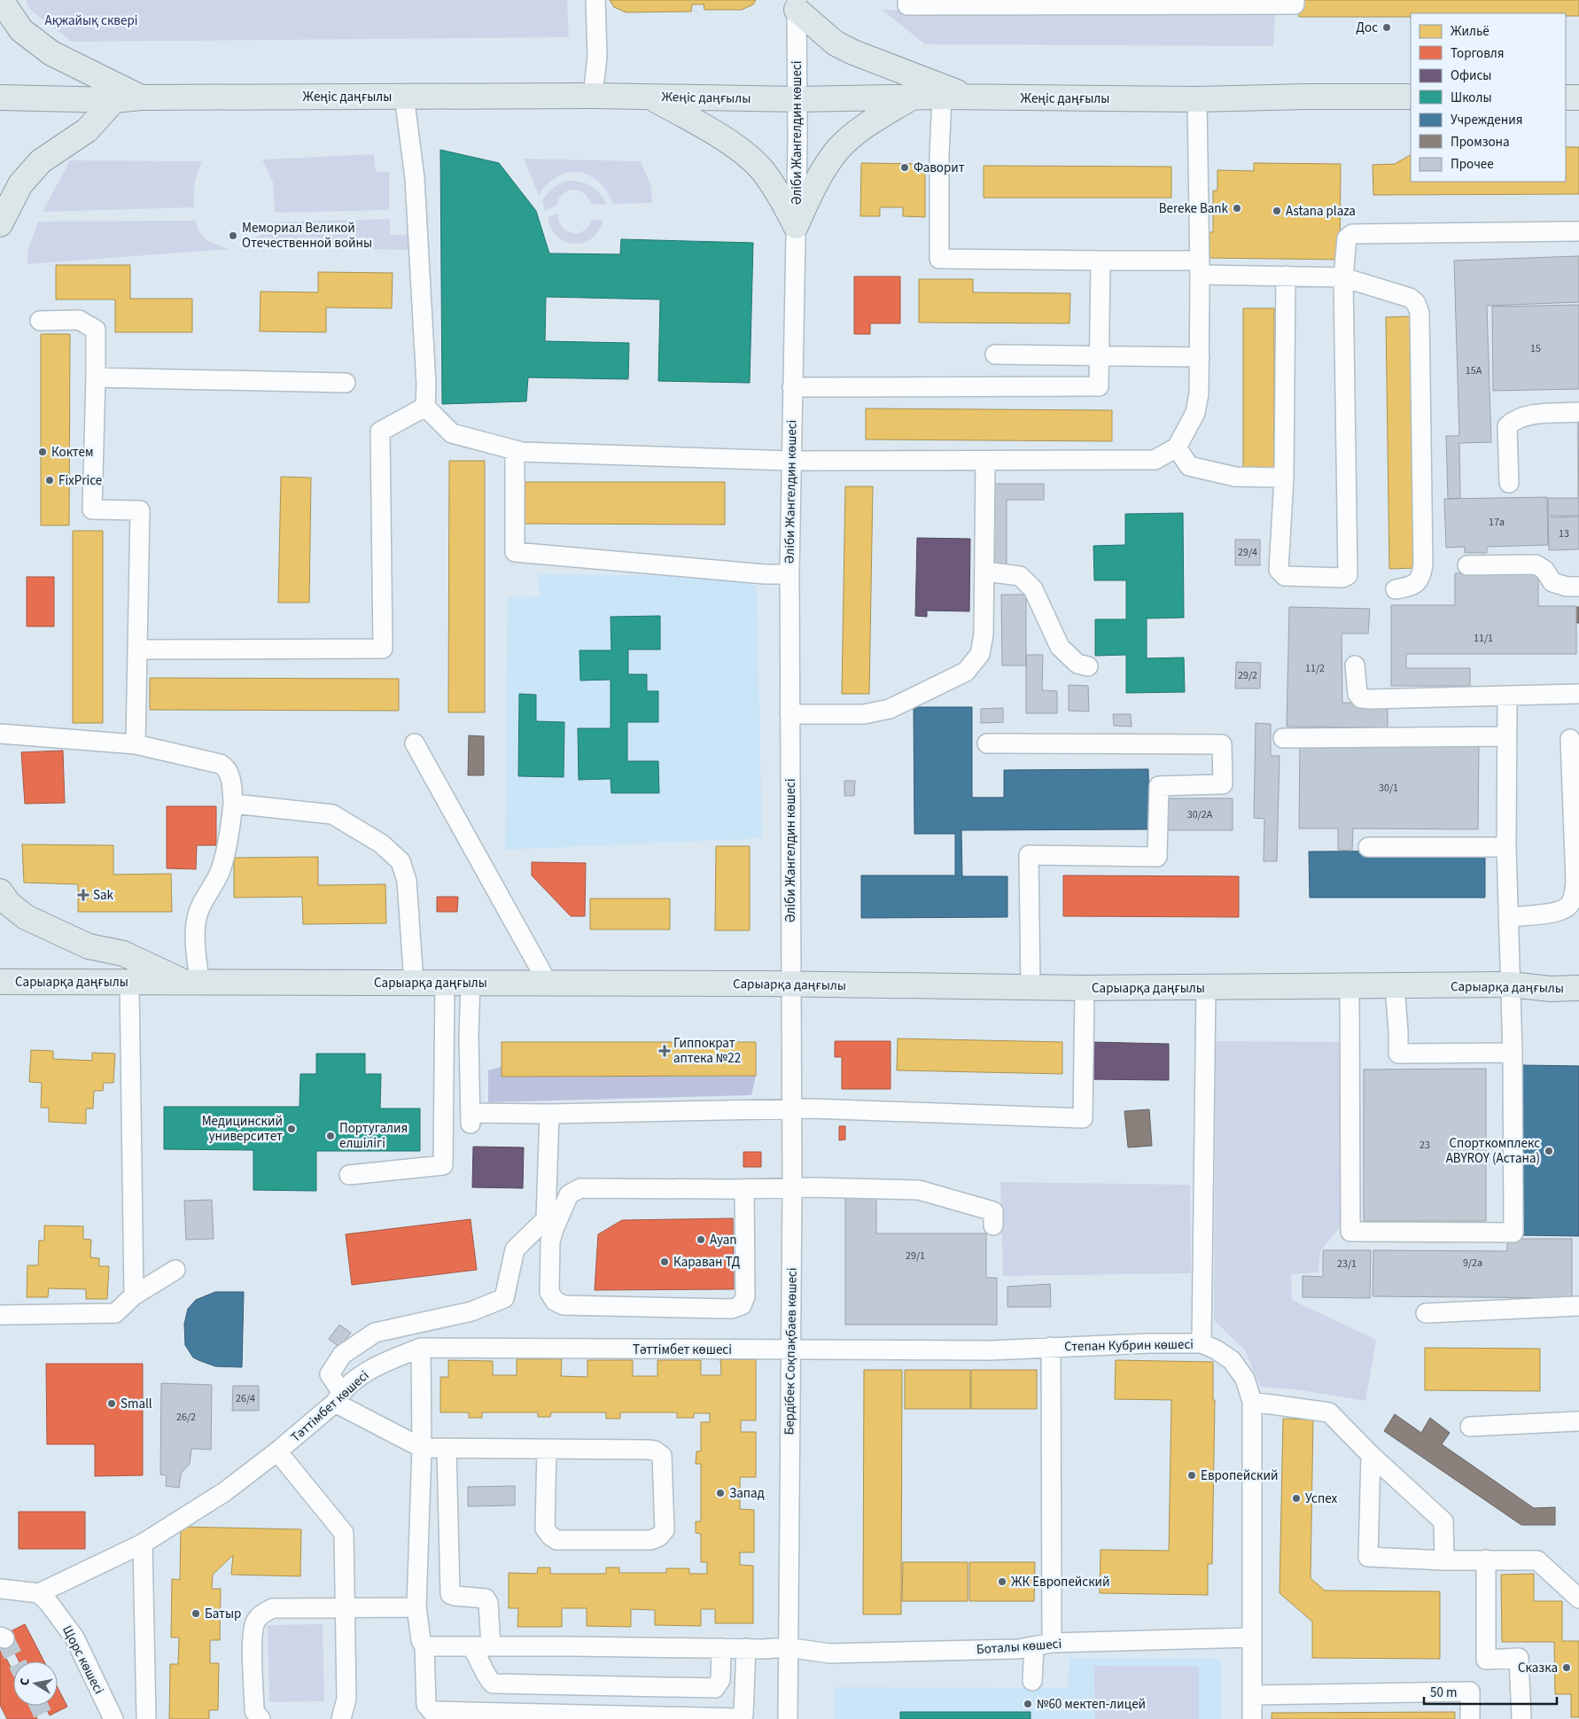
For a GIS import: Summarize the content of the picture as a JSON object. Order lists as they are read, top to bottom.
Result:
{
  "streets": {
    "main road": ["Жеңіс даңғылы", "Сарыарқа даңғылы"],
    "street": [
      "Әліби Жангелдин көшесі",
      "Степан Кубрин көшесі",
      "Тәттімбет көшесі",
      "Бердібек Соқпақбаев көшесі",
      "Боталы көшесі",
      "Щорс көшесі"
    ]
  },
  "crossings": [
    ["Жеңіс даңғылы", "Әліби Жангелдин көшесі"],
    ["Әліби Жангелдин көшесі", "Сарыарқа даңғылы"],
    ["Әліби Жангелдин көшесі", "Бердібек Соқпақбаев көшесі"],
    ["Сарыарқа даңғылы", "Бердібек Соқпақбаев көшесі"],
    ["Степан Кубрин көшесі", "Тәттімбет көшесі"],
    ["Степан Кубрин көшесі", "Бердібек Соқпақбаев көшесі"],
    ["Степан Кубрин көшесі", "Боталы көшесі"],
    ["Тәттімбет көшесі", "Бердібек Соқпақбаев көшесі"],
    ["Тәттімбет көшесі", "Щорс көшесі"],
    ["Бердібек Соқпақбаев көшесі", "Боталы көшесі"]
  ],
  "parks": ["Ақжайық сквері"],
  "places": {
    "other": [
      "Дос",
      "Фаворит",
      "Bereke Bank",
      "Astana plaza",
      "Мемориал Великой Отечественной войны",
      "Коктем",
      "FixPrice",
      "Медицинский университет",
      "Португалия елшілігі",
      "Спорткомплекс ABYROY (Астана)",
      "Ayan",
      "Караван ТД",
      "Small",
      "Европейский",
      "Запад",
      "Успех",
      "ЖК Европейский",
      "Батыр",
      "Сказка",
      "№60 мектеп-лицей"
    ],
    "health": ["Sak", "Гиппократ аптека №22"]
  },
  "house_numbers": [
    "15",
    "15А",
    "17а",
    "13",
    "29/4",
    "11/1",
    "11/2",
    "29/2",
    "30/1",
    "30/2А",
    "23",
    "29/1",
    "9/2а",
    "23/1",
    "26/4",
    "26/2"
  ],
  "legend": [
    "Жильё",
    "Торговля",
    "Офисы",
    "Школы",
    "Учреждения",
    "Промзона",
    "Прочее"
  ],
  "scale_bar": "50 m",
  "north": "left"
}
